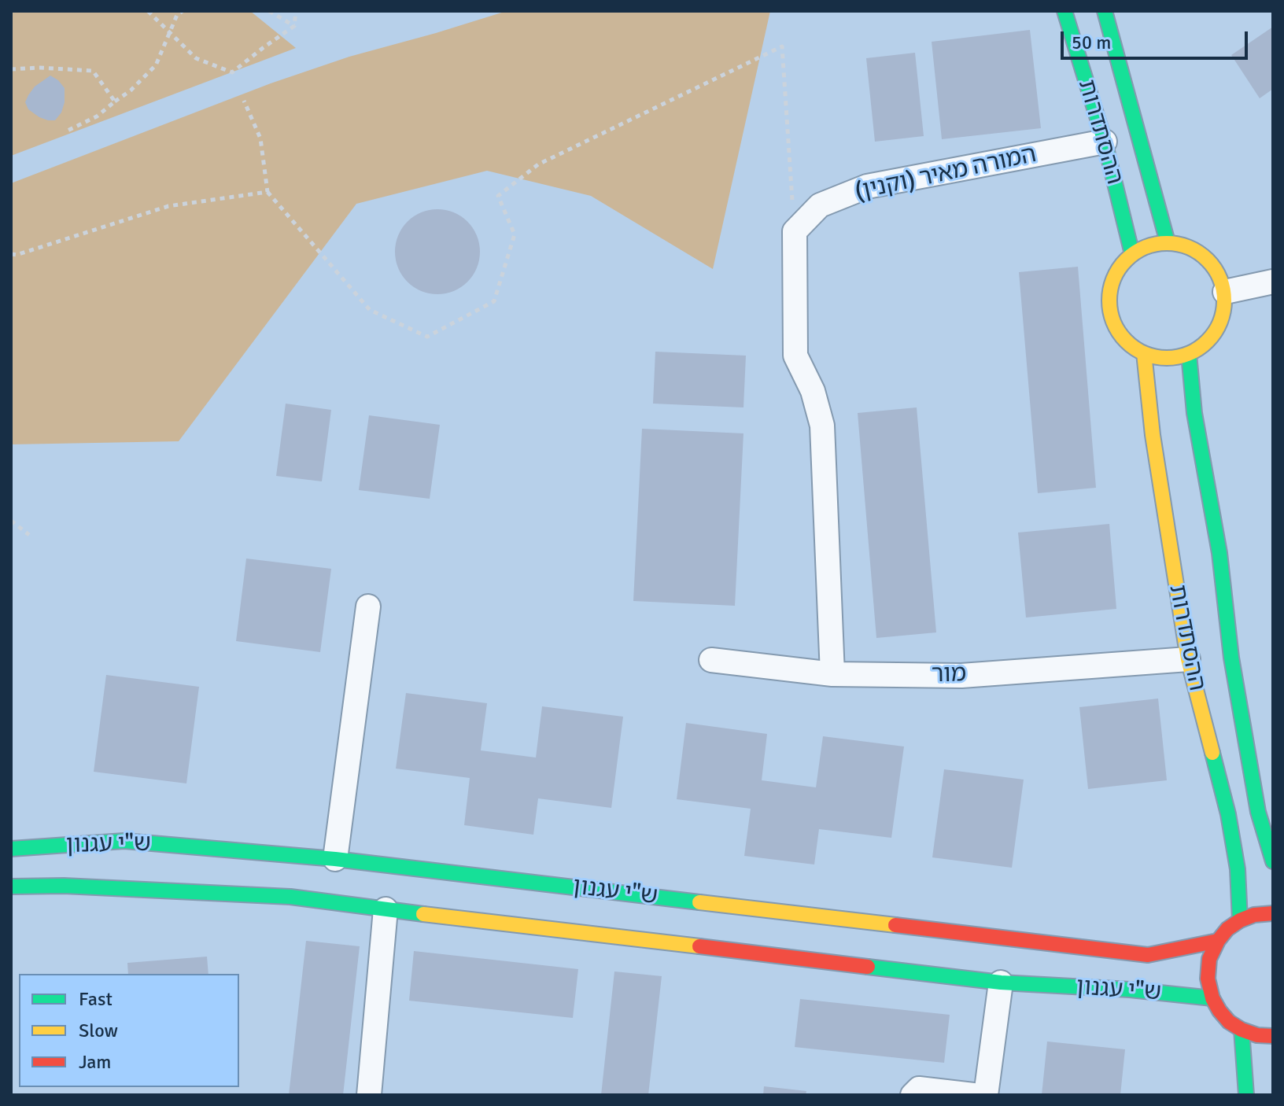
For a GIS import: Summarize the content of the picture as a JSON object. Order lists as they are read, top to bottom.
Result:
{
  "streets": {
    "street": [
      "ההסתדרות",
      "המורה מאיר (וקנין)",
      "מור",
      "ש\"י עגנון"
    ]
  },
  "crossings": [
    ["ההסתדרות", "המורה מאיר (וקנין)"],
    ["ההסתדרות", "מור"]
  ],
  "legend": ["Fast", "Slow", "Jam"],
  "scale_bar": "50 m"
}
